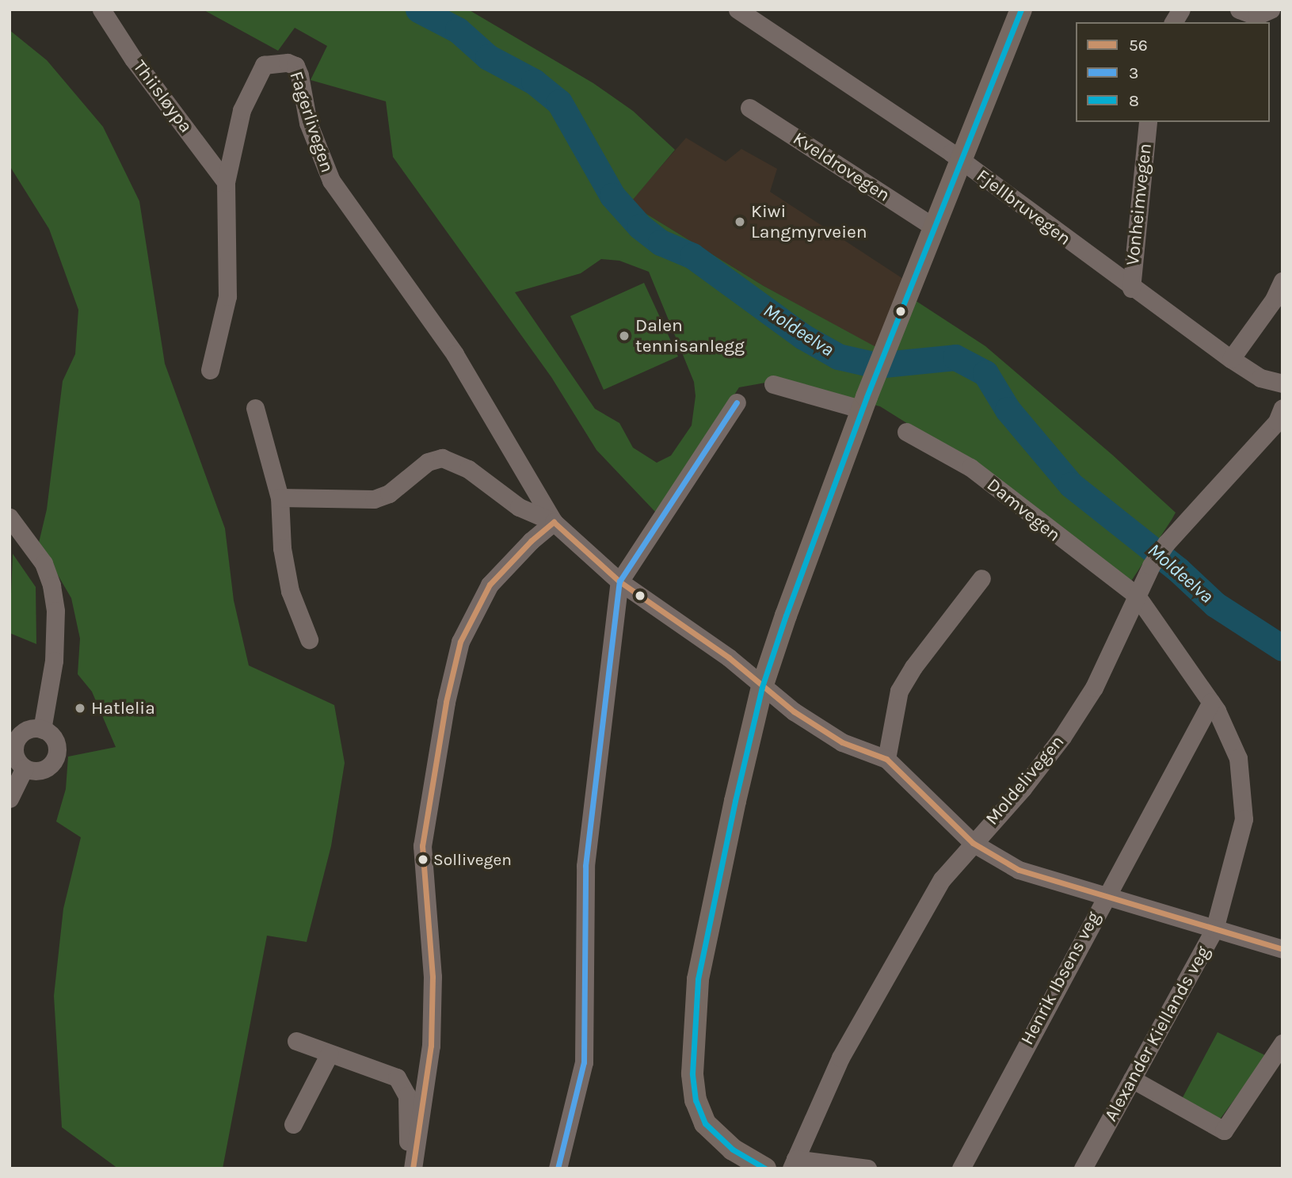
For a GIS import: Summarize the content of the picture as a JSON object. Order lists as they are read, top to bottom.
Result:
{
  "streets": {
    "street": [
      "Thiisløypa",
      "Fagerlivegen",
      "Kveldrovegen",
      "Vonheimvegen",
      "Fjellbruvegen",
      "Damvegen",
      "Moldelivegen",
      "Henrik Ibsens veg",
      "Alexander Kiellands veg"
    ]
  },
  "crossings": [
    ["Thiisløypa", "Fagerlivegen"],
    ["Fagerlivegen", "Moldelivegen"],
    ["Fagerlivegen", "Henrik Ibsens veg"],
    ["Fagerlivegen", "Alexander Kiellands veg"],
    ["Vonheimvegen", "Fjellbruvegen"],
    ["Damvegen", "Moldelivegen"],
    ["Damvegen", "Alexander Kiellands veg"],
    ["Moldelivegen", "Alexander Kiellands veg"],
    ["Henrik Ibsens veg", "Alexander Kiellands veg"]
  ],
  "water": ["Moldeelva"],
  "places": [
    "Kiwi Langmyrveien",
    "Dalen tennisanlegg",
    "Hatlelia",
    "Sollivegen"
  ],
  "lines": ["transit line 8", "transit line 3", "transit line 56"],
  "legend": ["56", "3", "8"]
}
